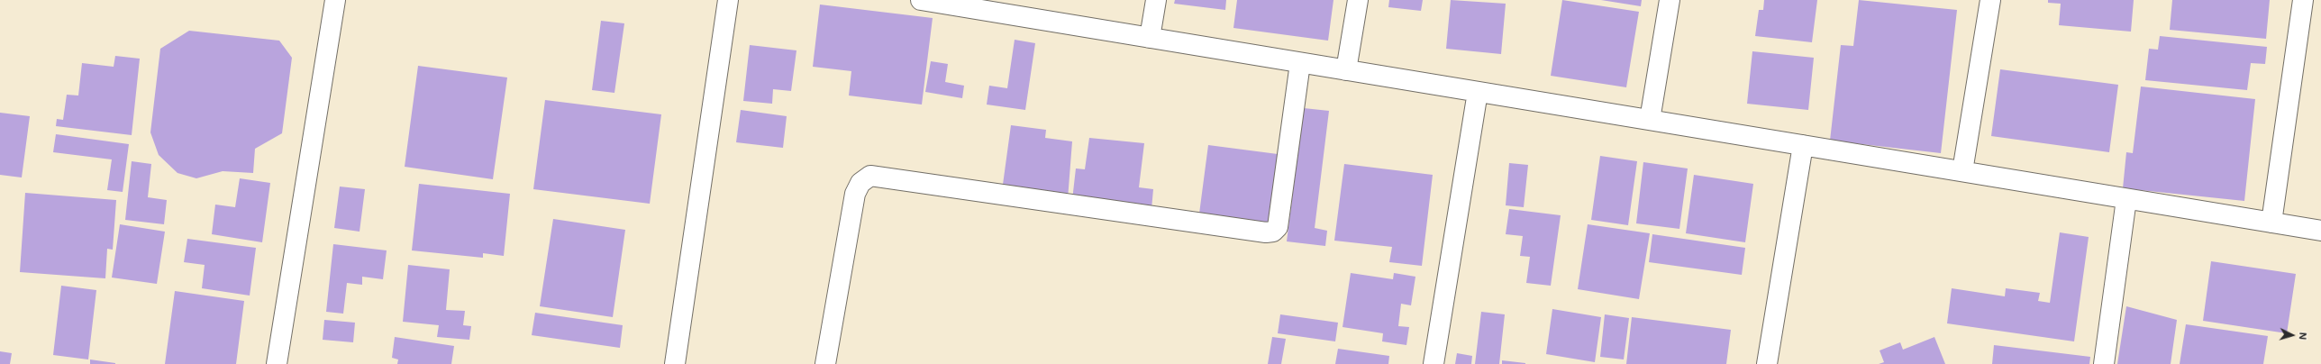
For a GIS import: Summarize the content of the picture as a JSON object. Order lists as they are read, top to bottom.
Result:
{
  "north": "right"
}
